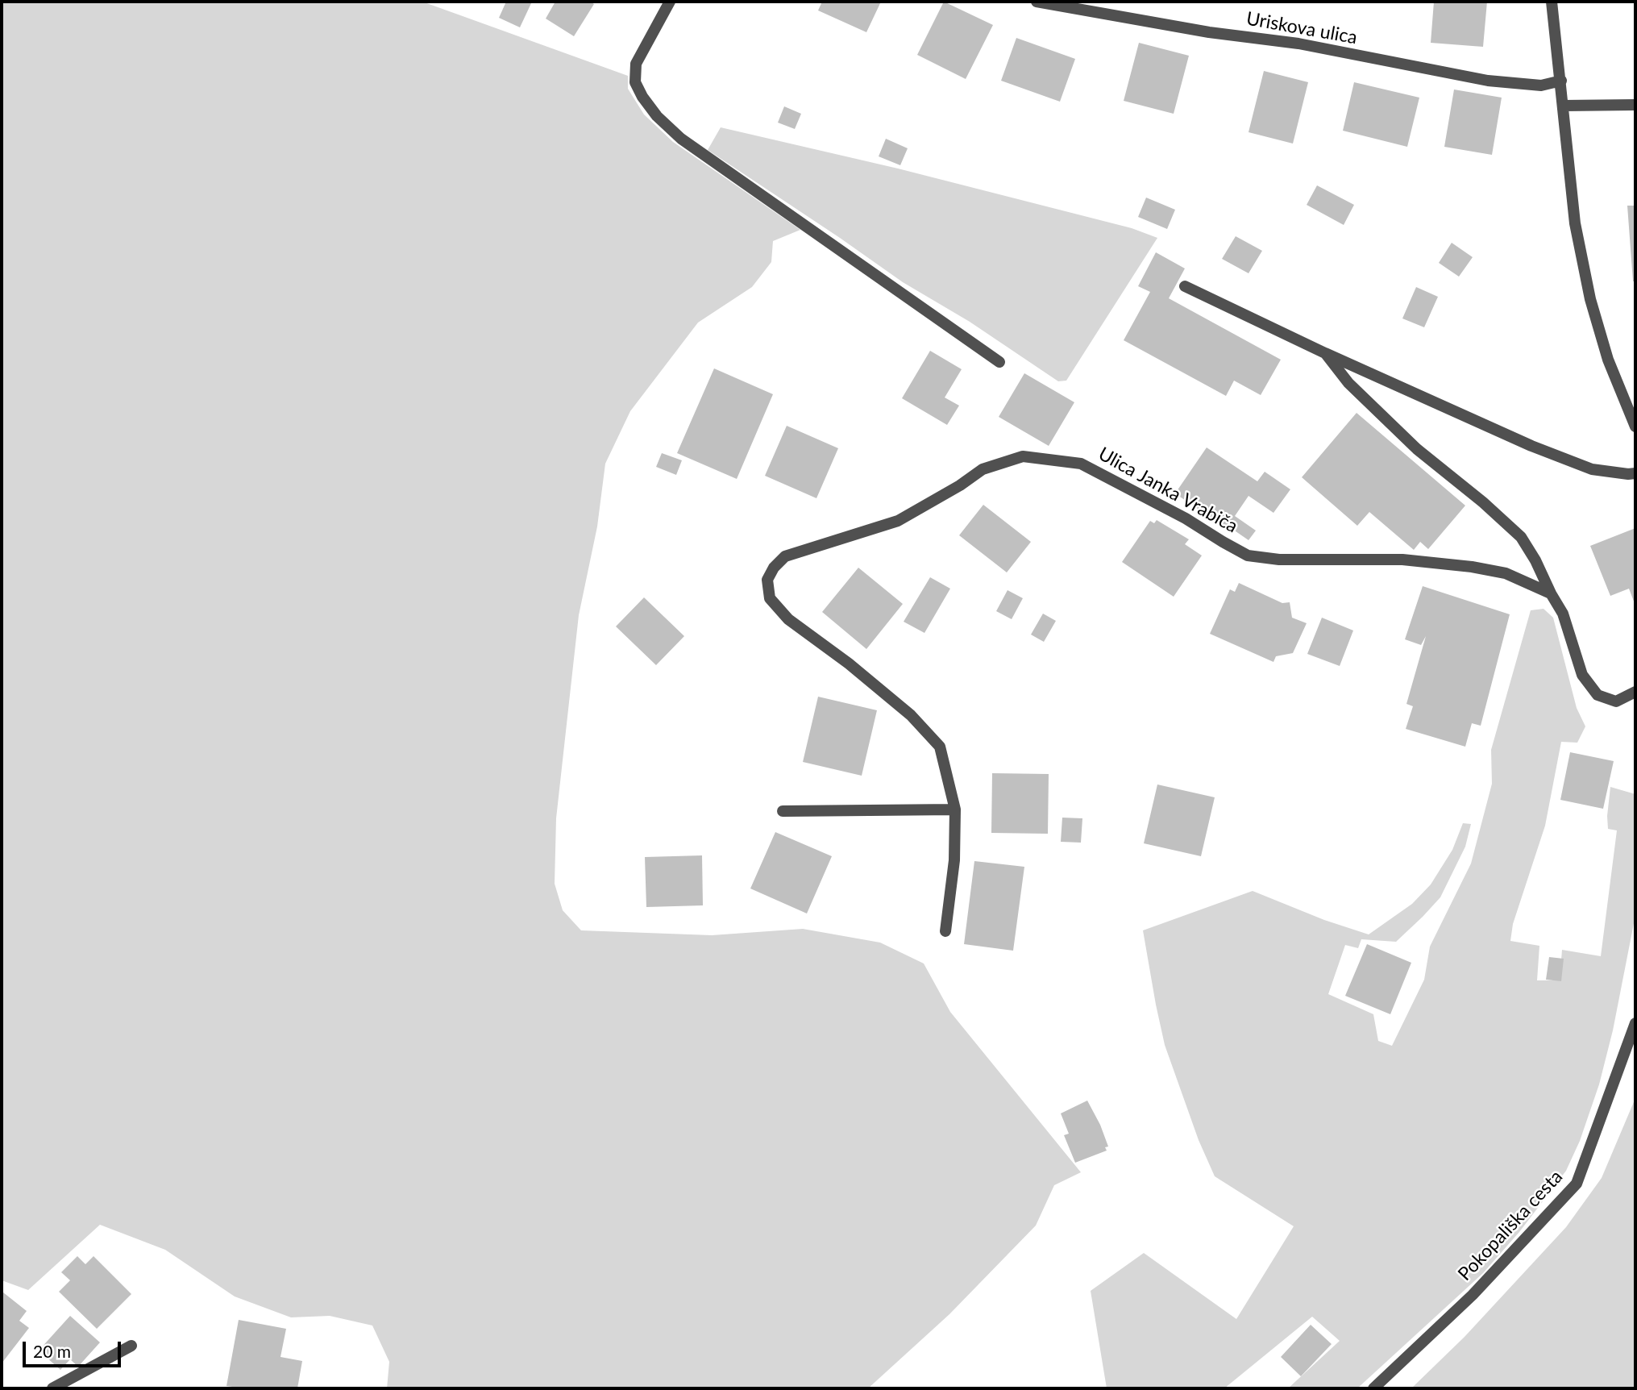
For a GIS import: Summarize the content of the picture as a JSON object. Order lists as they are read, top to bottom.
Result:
{
  "streets": {
    "street": ["Uriskova ulica", "Ulica Janka Vrabiča", "Pokopališka cesta"]
  },
  "scale_bar": "20 m"
}
